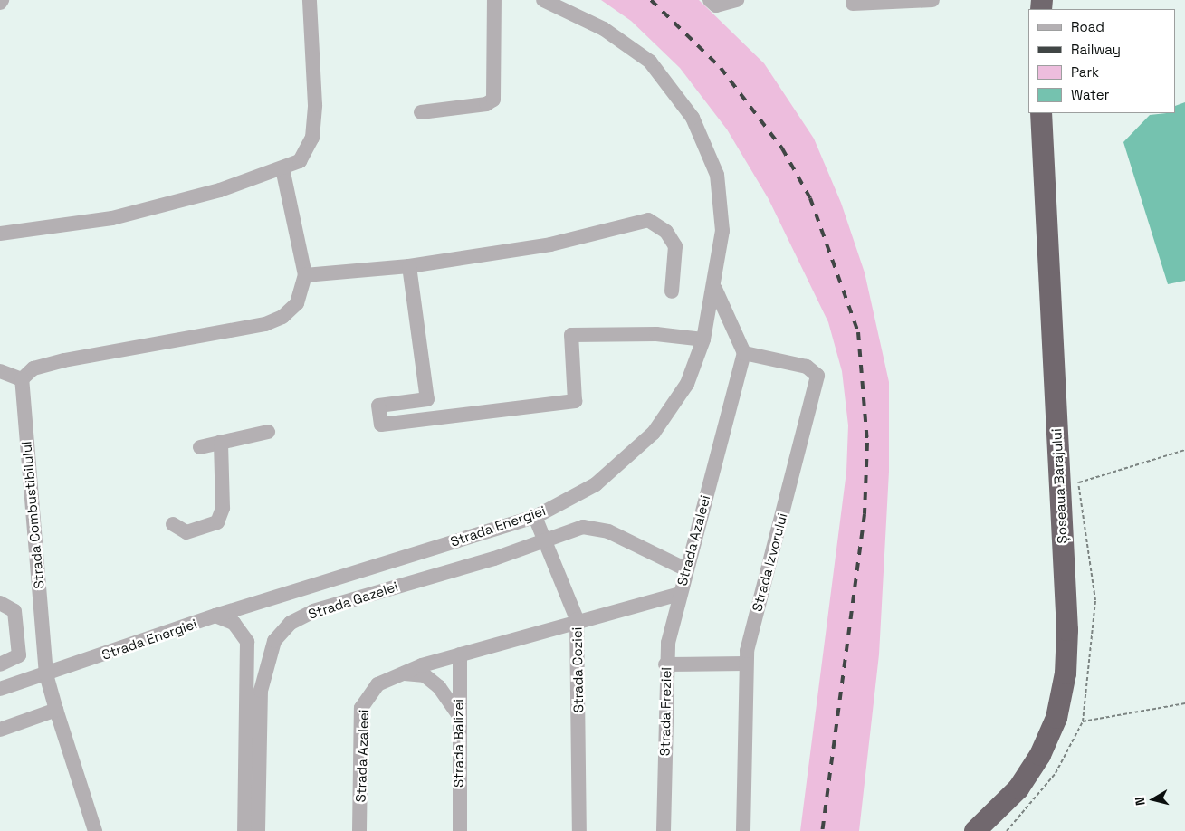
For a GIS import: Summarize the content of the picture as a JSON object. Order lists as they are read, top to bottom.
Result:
{
  "streets": {
    "highway": ["Șoseaua Barajului"],
    "street": [
      "Strada Combustibilului",
      "Strada Energiei",
      "Strada Azaleei",
      "Strada Izvorului",
      "Strada Gazelei",
      "Strada Coziei",
      "Strada Freziei",
      "Strada Balizei"
    ]
  },
  "crossings": [
    ["Strada Combustibilului", "Strada Energiei"],
    ["Strada Energiei", "Strada Coziei"],
    ["Strada Azaleei", "Strada Izvorului"],
    ["Strada Azaleei", "Strada Gazelei"],
    ["Strada Azaleei", "Strada Coziei"],
    ["Strada Azaleei", "Strada Freziei"],
    ["Strada Azaleei", "Strada Balizei"],
    ["Strada Gazelei", "Strada Coziei"]
  ],
  "legend": [
    "Road",
    "Railway",
    "Park",
    "Water"
  ],
  "north": "left"
}
